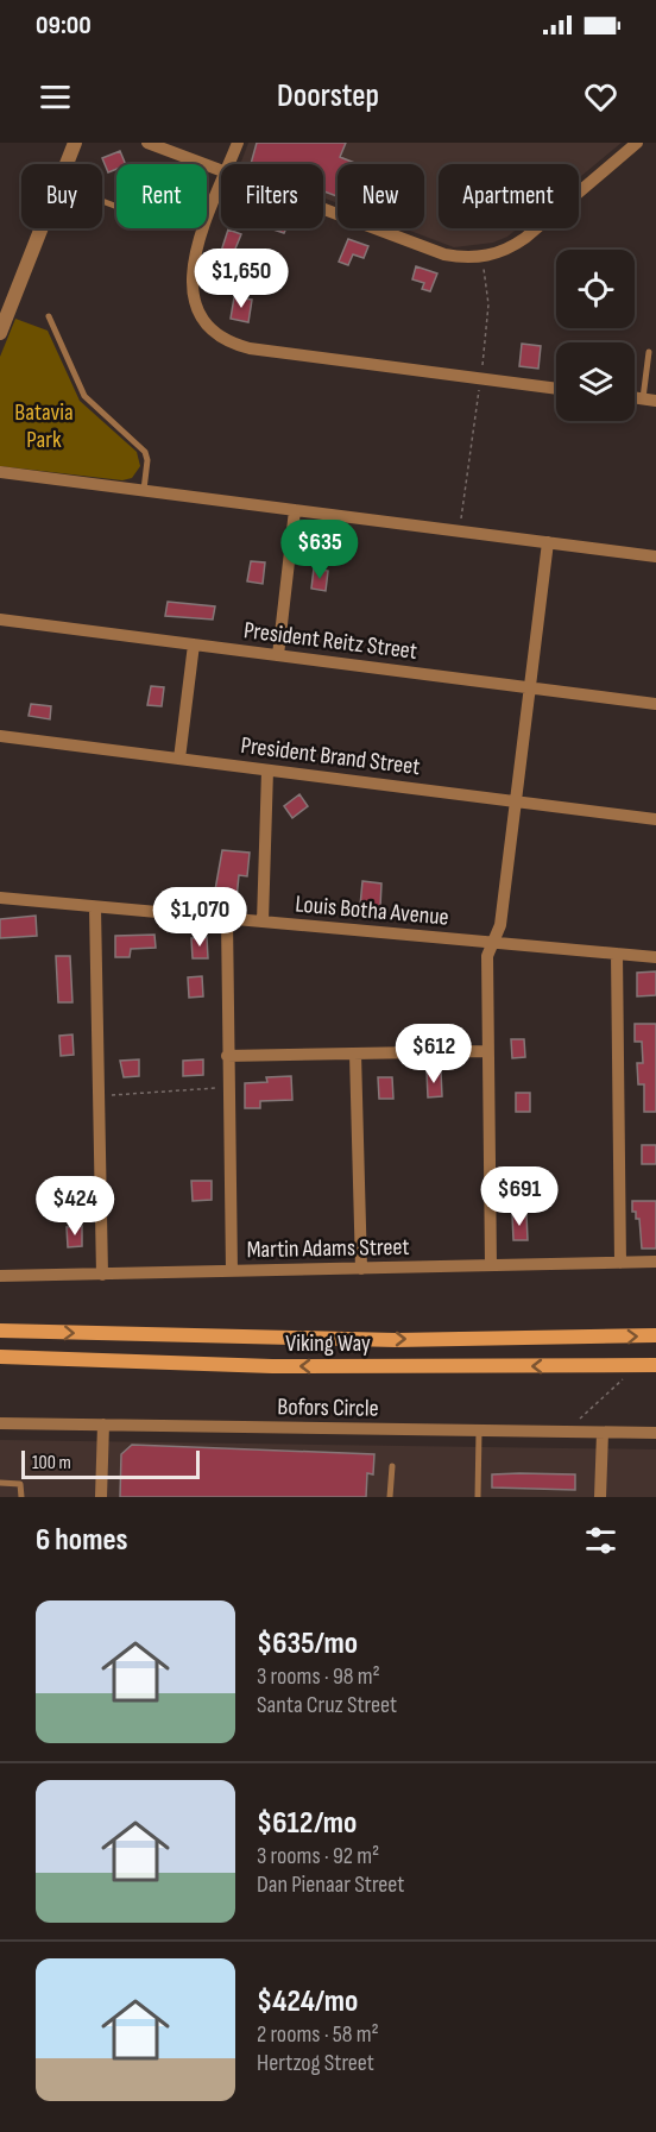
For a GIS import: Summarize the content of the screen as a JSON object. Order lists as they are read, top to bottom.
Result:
{
  "streets": {
    "main road": ["Viking Way"],
    "street": [
      "President Reitz Street",
      "President Brand Street",
      "Louis Botha Avenue",
      "Martin Adams Street",
      "Bofors Circle"
    ]
  },
  "parks": ["Batavia Park"],
  "scale_bar": "100 m",
  "page": {
    "status": "09:00",
    "header": "Doorstep",
    "chip": [
      "Buy",
      "Rent",
      "Filters",
      "New",
      "Apartment"
    ],
    "price": [
      "$1,650",
      "$635",
      "$1,070",
      "$612",
      "$691",
      "$424"
    ],
    "scale": "100 m",
    "heading": "6 homes",
    "list": [
      {
        "name": "$635/mo",
        "note": "3 rooms · 98 m² · Santa Cruz Street"
      },
      {
        "name": "$612/mo",
        "note": "3 rooms · 92 m² · Dan Pienaar Street"
      },
      {
        "name": "$424/mo",
        "note": "2 rooms · 58 m² · Hertzog Street"
      }
    ]
  }
}
